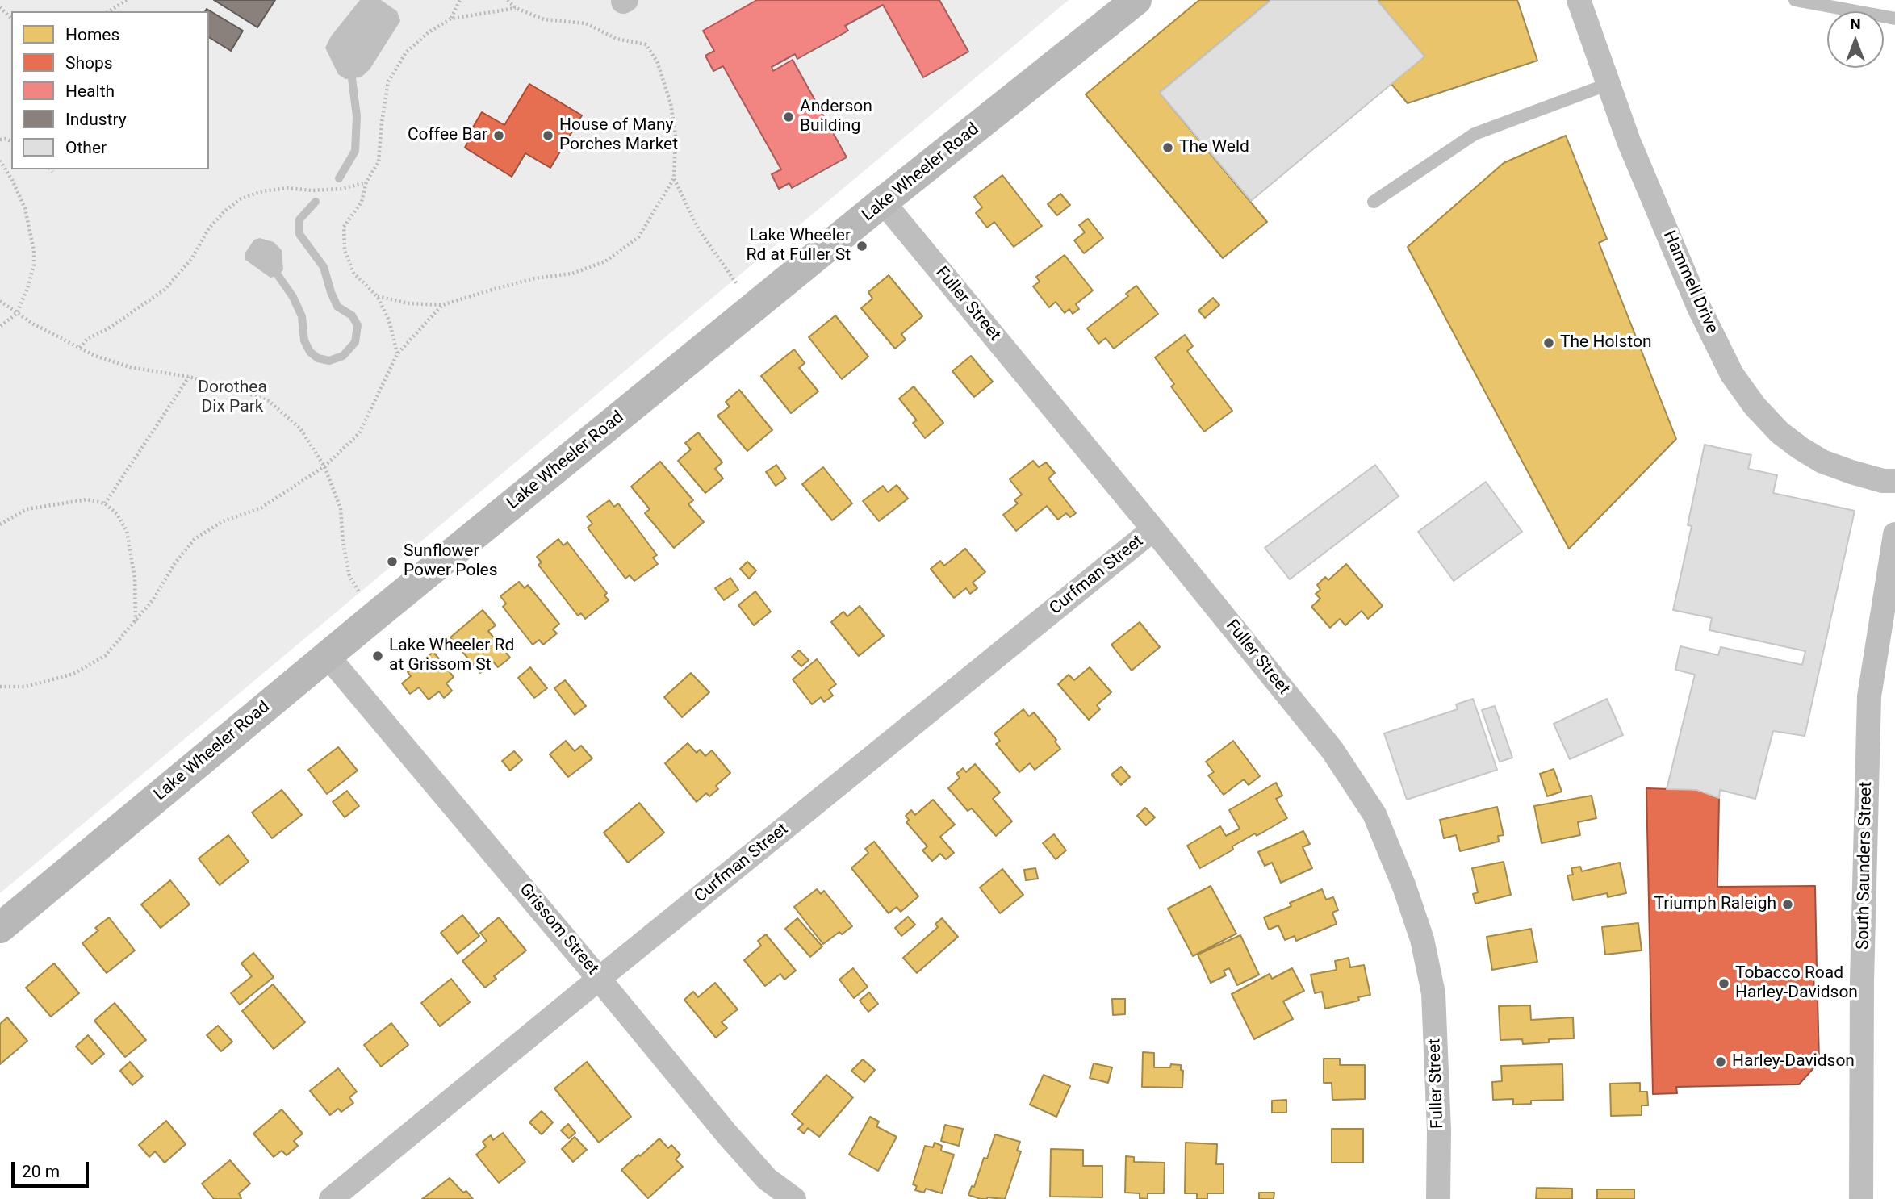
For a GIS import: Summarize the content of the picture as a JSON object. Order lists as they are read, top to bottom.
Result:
{
  "streets": {
    "main road": ["Lake Wheeler Road"],
    "street": [
      "Hammell Drive",
      "Fuller Street",
      "Curfman Street",
      "South Saunders Street",
      "Grissom Street"
    ]
  },
  "crossings": [
    ["Lake Wheeler Road", "Fuller Street"],
    ["Lake Wheeler Road", "Grissom Street"],
    ["Fuller Street", "Curfman Street"],
    ["Curfman Street", "Grissom Street"]
  ],
  "parks": ["Dorothea Dix Park"],
  "places": [
    "Anderson Building",
    "Coffee Bar",
    "House of Many Porches Market",
    "The Weld",
    "Lake Wheeler Rd at Fuller St",
    "The Holston",
    "Sunflower Power Poles",
    "Lake Wheeler Rd at Grissom St",
    "Triumph Raleigh",
    "Tobacco Road Harley-Davidson",
    "Harley-Davidson"
  ],
  "legend": [
    "Homes",
    "Shops",
    "Health",
    "Industry",
    "Other"
  ],
  "scale_bar": "20 m",
  "north": "top"
}
